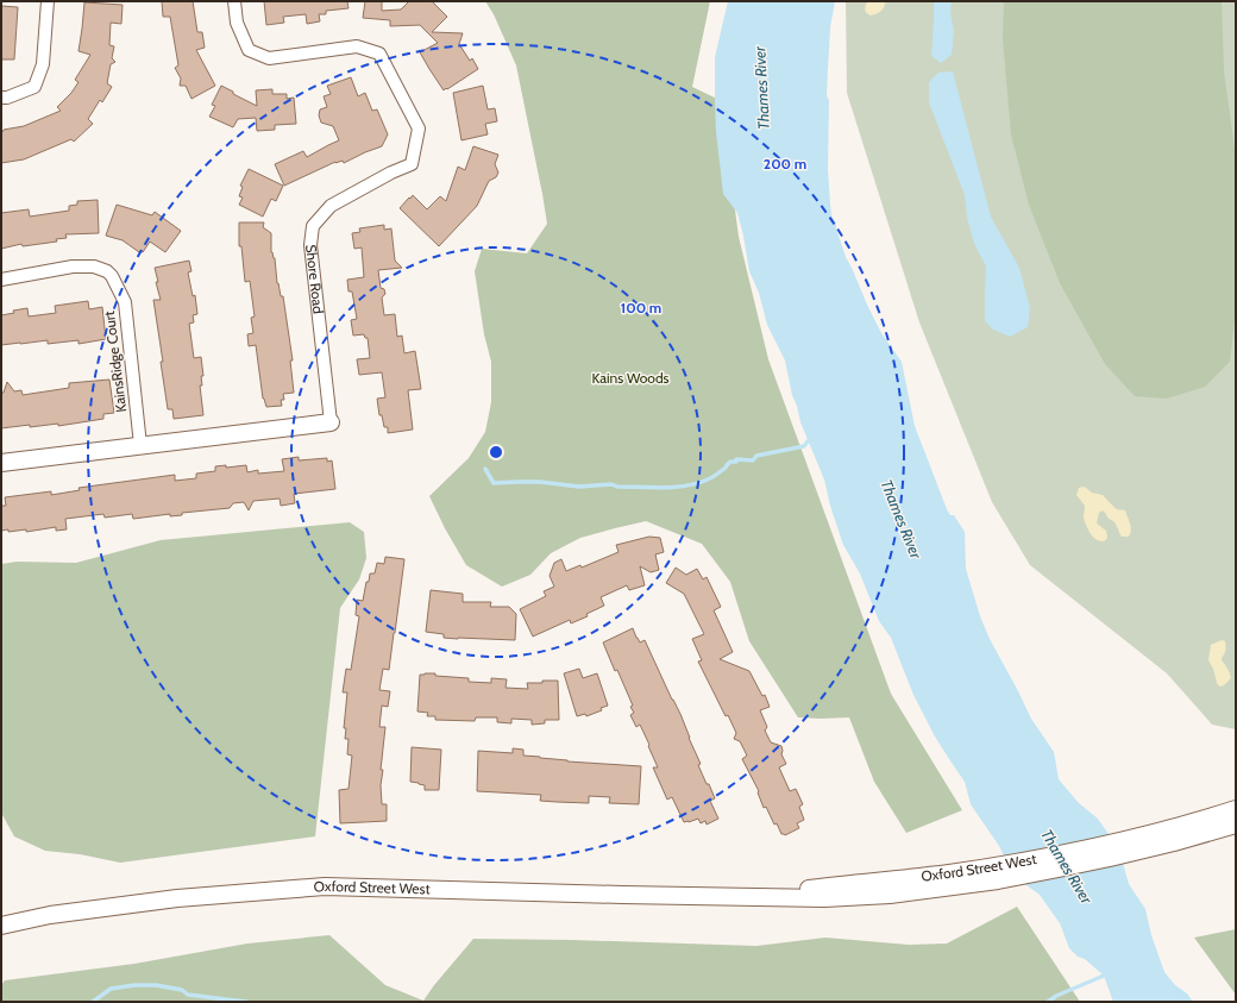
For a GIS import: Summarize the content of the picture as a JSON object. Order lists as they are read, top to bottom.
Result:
{
  "streets": {
    "main road": ["Shore Road", "Oxford Street West"],
    "street": ["KainsRidge Court"]
  },
  "crossings": [
    ["Shore Road", "KainsRidge Court"]
  ],
  "water": ["Thames River"],
  "parks": ["Kains Woods"],
  "rings": ["200 m", "100 m"]
}
